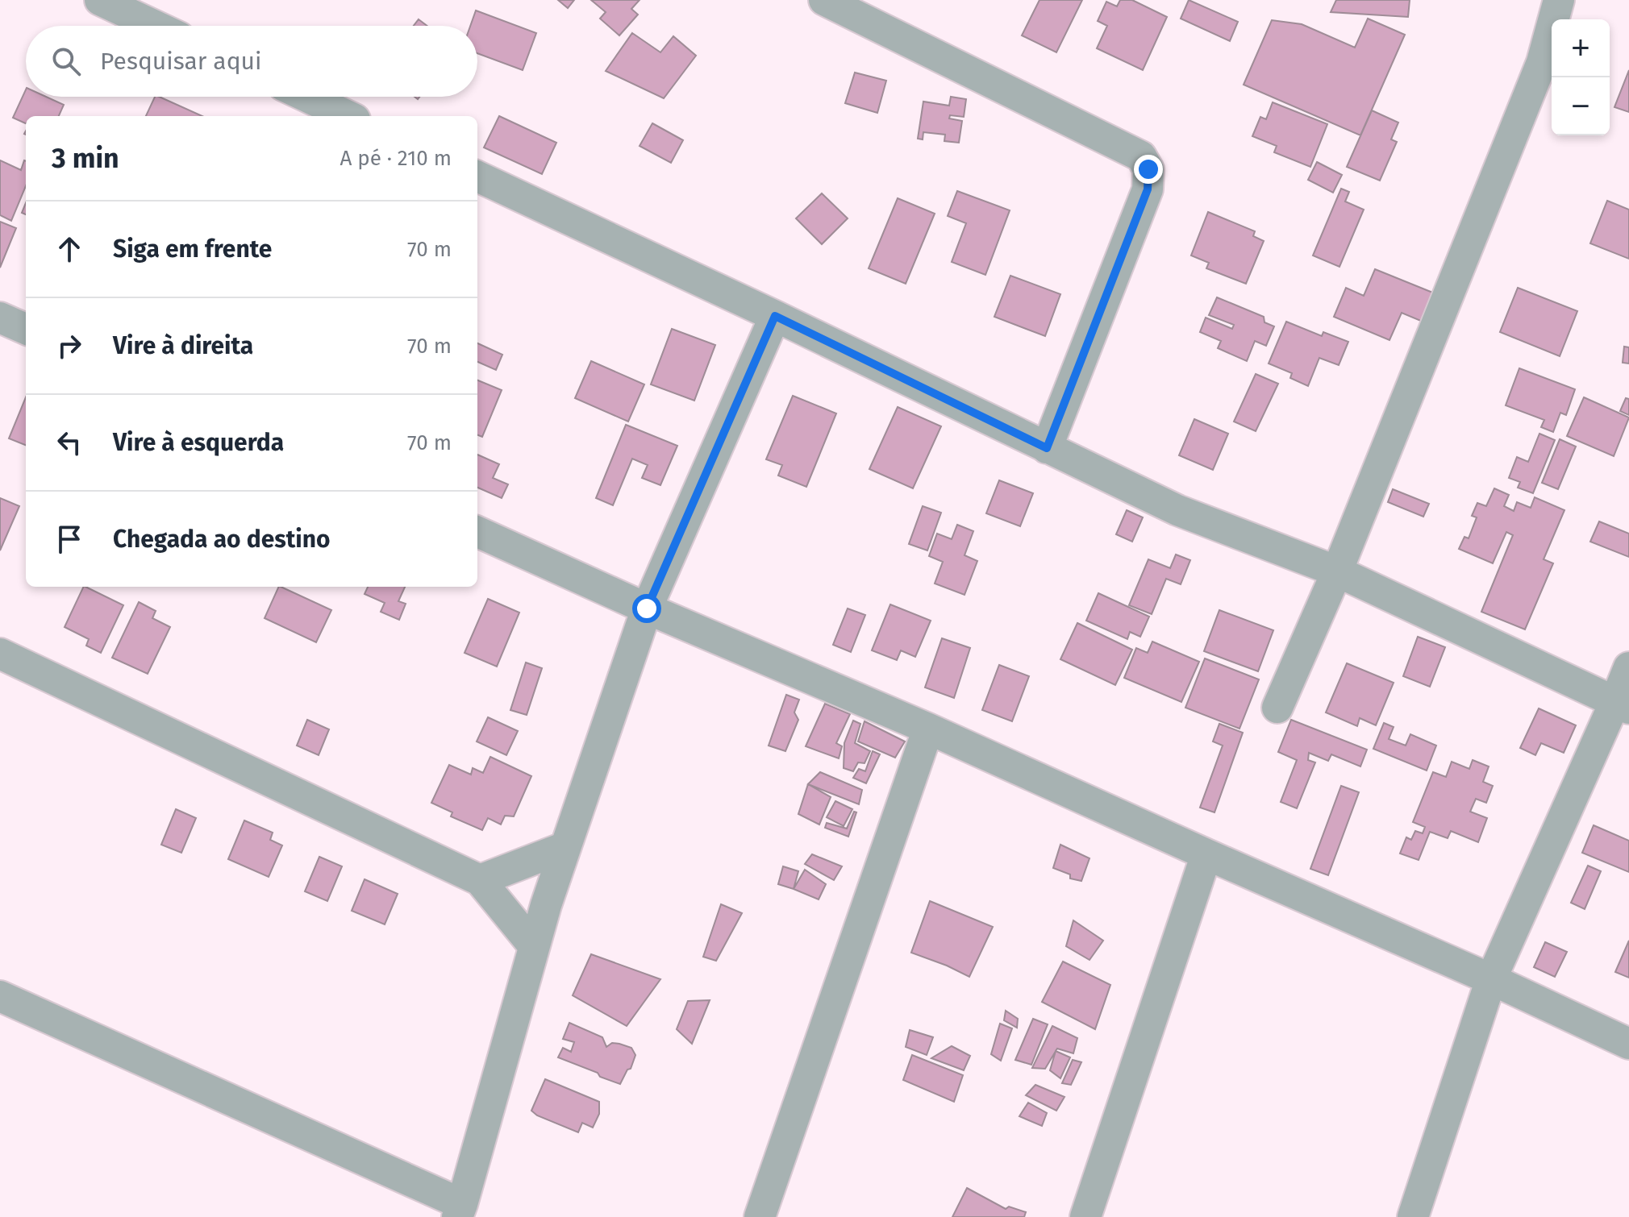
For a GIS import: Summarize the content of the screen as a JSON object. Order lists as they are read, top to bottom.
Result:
{
  "page": {
    "map_buttons": ["+", "−"],
    "search": "Pesquisar aqui",
    "heading": ["3 min", "A pé · 210 m"],
    "list": [
      ["Siga em frente", "70 m"],
      ["Vire à direita", "70 m"],
      ["Vire à esquerda", "70 m"],
      "Chegada ao destino"
    ]
  }
}
